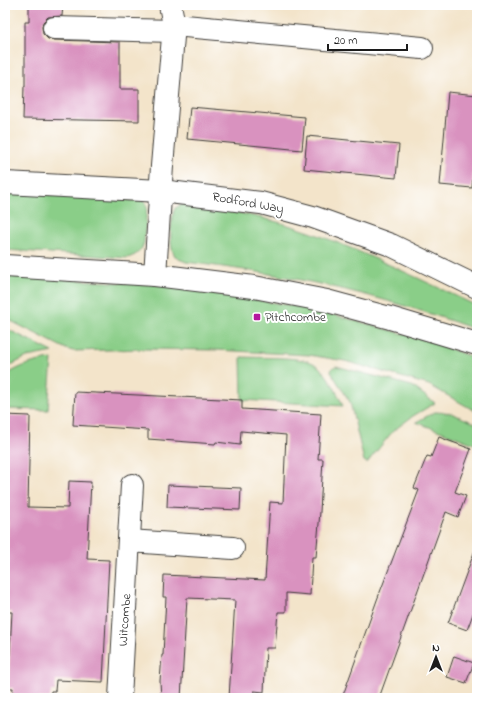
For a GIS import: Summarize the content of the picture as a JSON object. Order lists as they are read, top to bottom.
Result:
{
  "streets": {
    "street": ["Rodford Way", "Witcombe"]
  },
  "places": {
    "transit": ["Pitchcombe"]
  },
  "scale_bar": "20 m",
  "north": "top"
}
